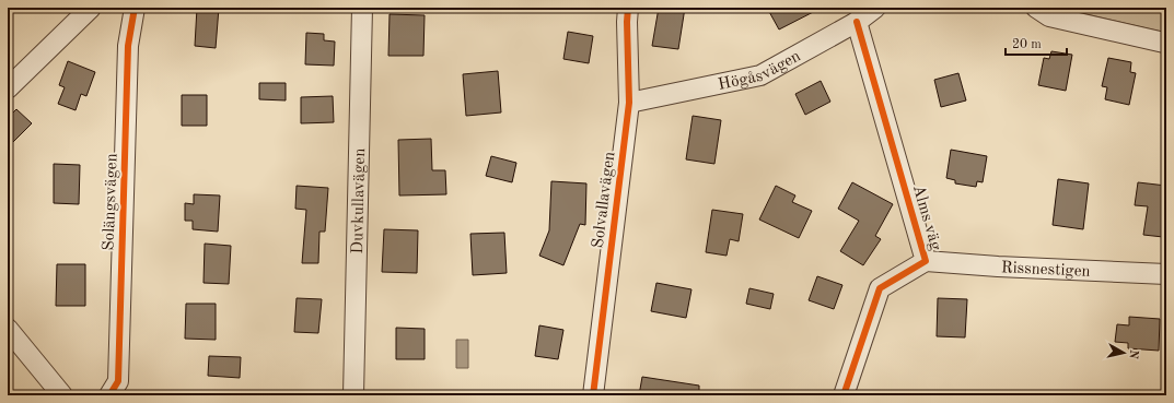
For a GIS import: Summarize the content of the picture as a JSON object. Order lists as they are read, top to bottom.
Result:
{
  "streets": {
    "street": [
      "Högåsvägen",
      "Solvallavägen",
      "Duvkullavägen",
      "Solängsvägen",
      "Alms väg",
      "Rissnestigen"
    ]
  },
  "crossings": [
    ["Högåsvägen", "Solvallavägen"],
    ["Högåsvägen", "Alms väg"],
    ["Alms väg", "Rissnestigen"]
  ],
  "scale_bar": "20 m",
  "north": "right"
}
